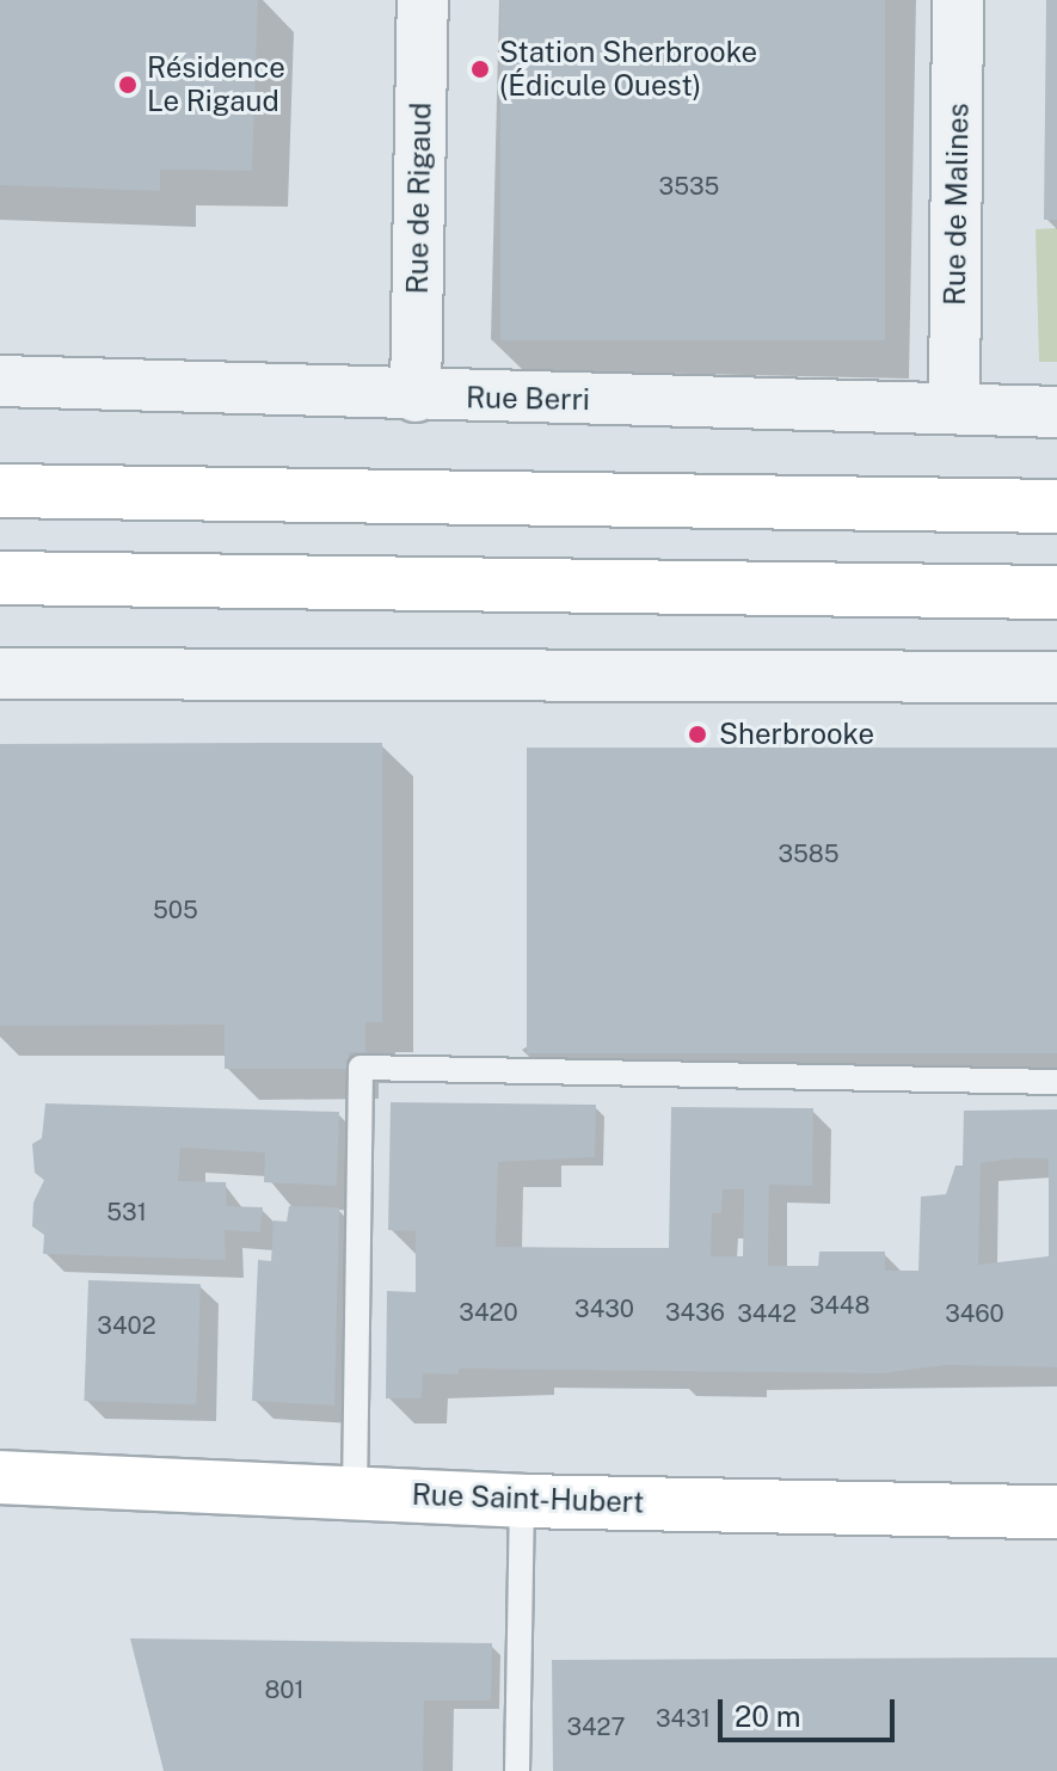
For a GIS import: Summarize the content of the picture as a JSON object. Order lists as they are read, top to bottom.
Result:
{
  "streets": {
    "street": [
      "Rue de Rigaud",
      "Rue de Malines",
      "Rue Berri",
      "Rue Saint-Hubert"
    ]
  },
  "crossings": [
    ["Rue de Rigaud", "Rue Berri"],
    ["Rue de Malines", "Rue Berri"]
  ],
  "places": ["Station Sherbrooke (Édicule Ouest)", "Résidence Le Rigaud", "Sherbrooke"],
  "house_numbers": [
    "3535",
    "3585",
    "505",
    "531",
    "3448",
    "3430",
    "3420",
    "3436",
    "3442",
    "3460",
    "3402",
    "801",
    "3431",
    "3427"
  ],
  "scale_bar": "20 m"
}
